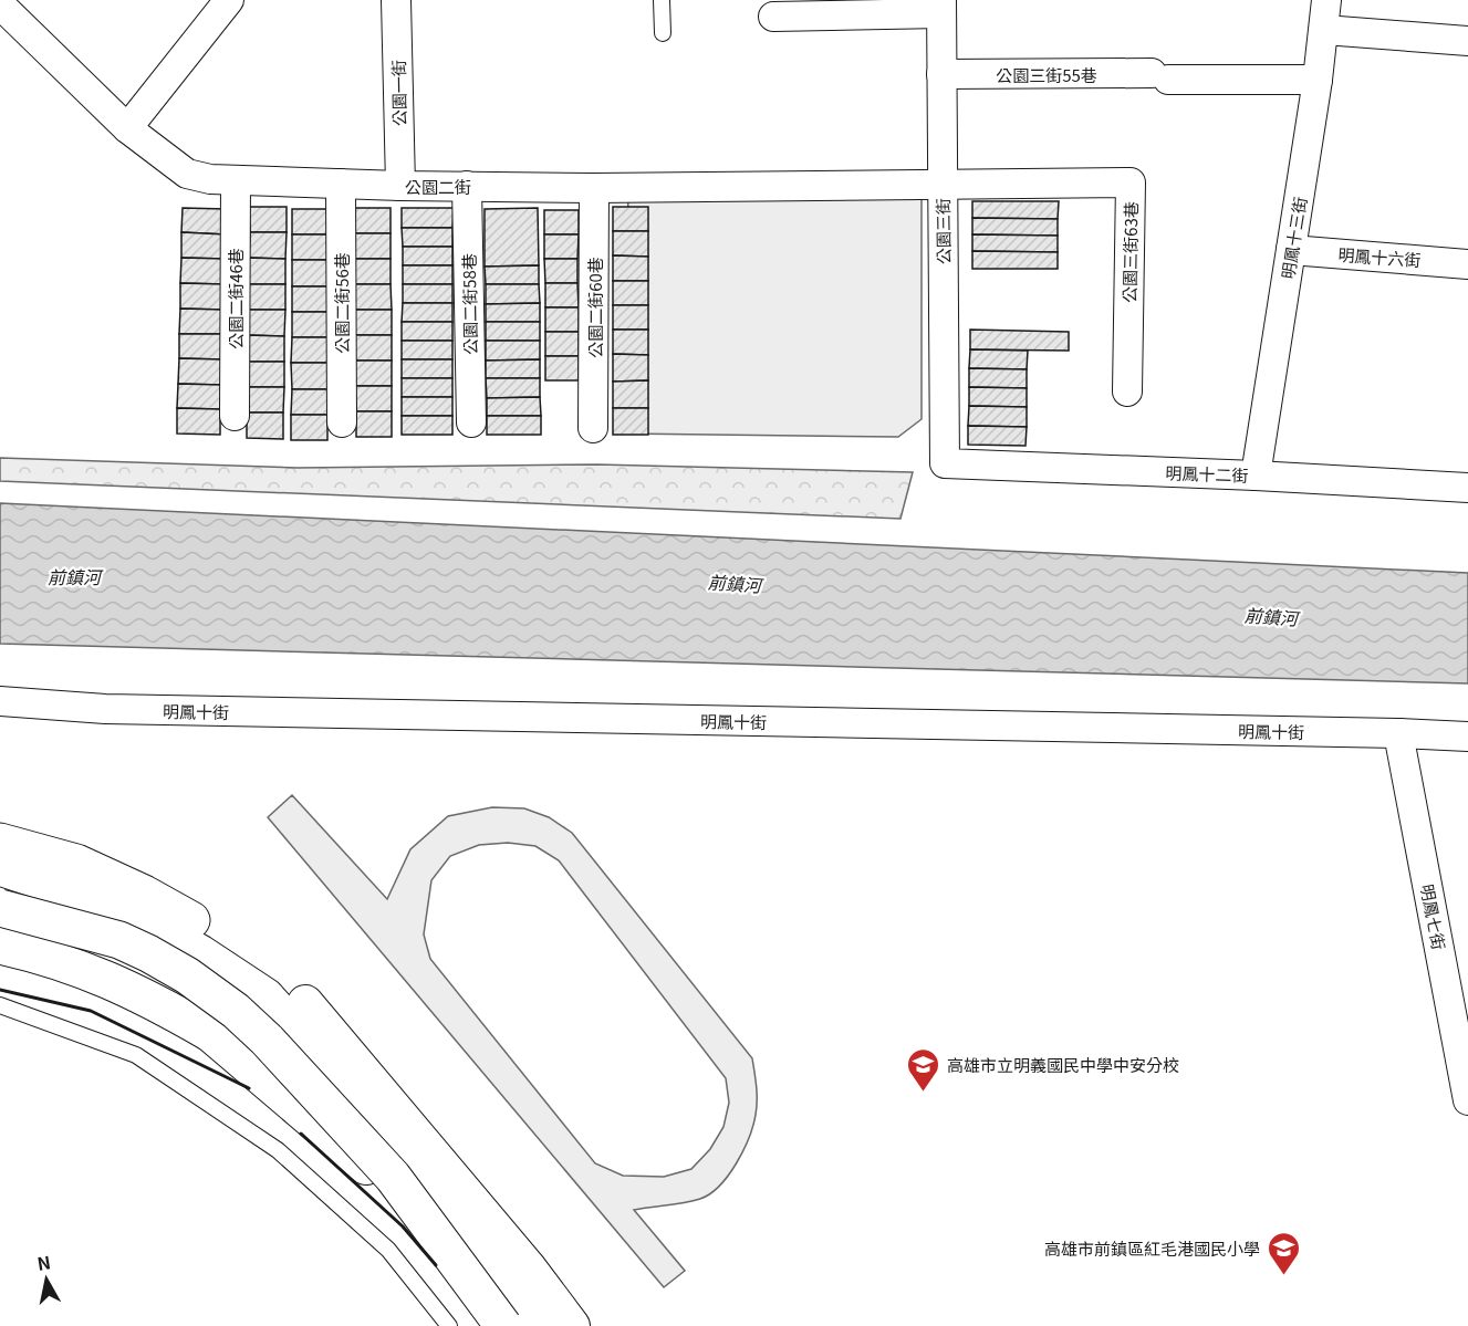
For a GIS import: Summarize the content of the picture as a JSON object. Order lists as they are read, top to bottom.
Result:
{
  "streets": {
    "street": [
      "公園三街55巷",
      "公園一街",
      "公園二街",
      "公園三街",
      "明鳳十三街",
      "公園三街63巷",
      "明鳳十六街",
      "公園二街46巷",
      "公園二街56巷",
      "公園二街58巷",
      "公園二街60巷",
      "明鳳十二街",
      "明鳳十街",
      "明鳳七街"
    ]
  },
  "crossings": [
    ["公園三街55巷", "公園三街"],
    ["公園三街55巷", "明鳳十三街"],
    ["公園一街", "公園二街"],
    ["公園二街", "公園三街"],
    ["公園二街", "公園三街63巷"],
    ["公園二街", "公園二街46巷"],
    ["公園二街", "公園二街56巷"],
    ["公園二街", "公園二街58巷"],
    ["公園二街", "公園二街60巷"],
    ["公園三街", "公園三街63巷"],
    ["公園三街", "明鳳十二街"],
    ["明鳳十三街", "明鳳十六街"],
    ["明鳳十三街", "明鳳十二街"],
    ["明鳳十街", "明鳳七街"]
  ],
  "water": ["前鎮河"],
  "places": {
    "school or university": ["高雄市立明義國民中學中安分校", "高雄市前鎮區紅毛港國民小學"]
  },
  "north": "top"
}
